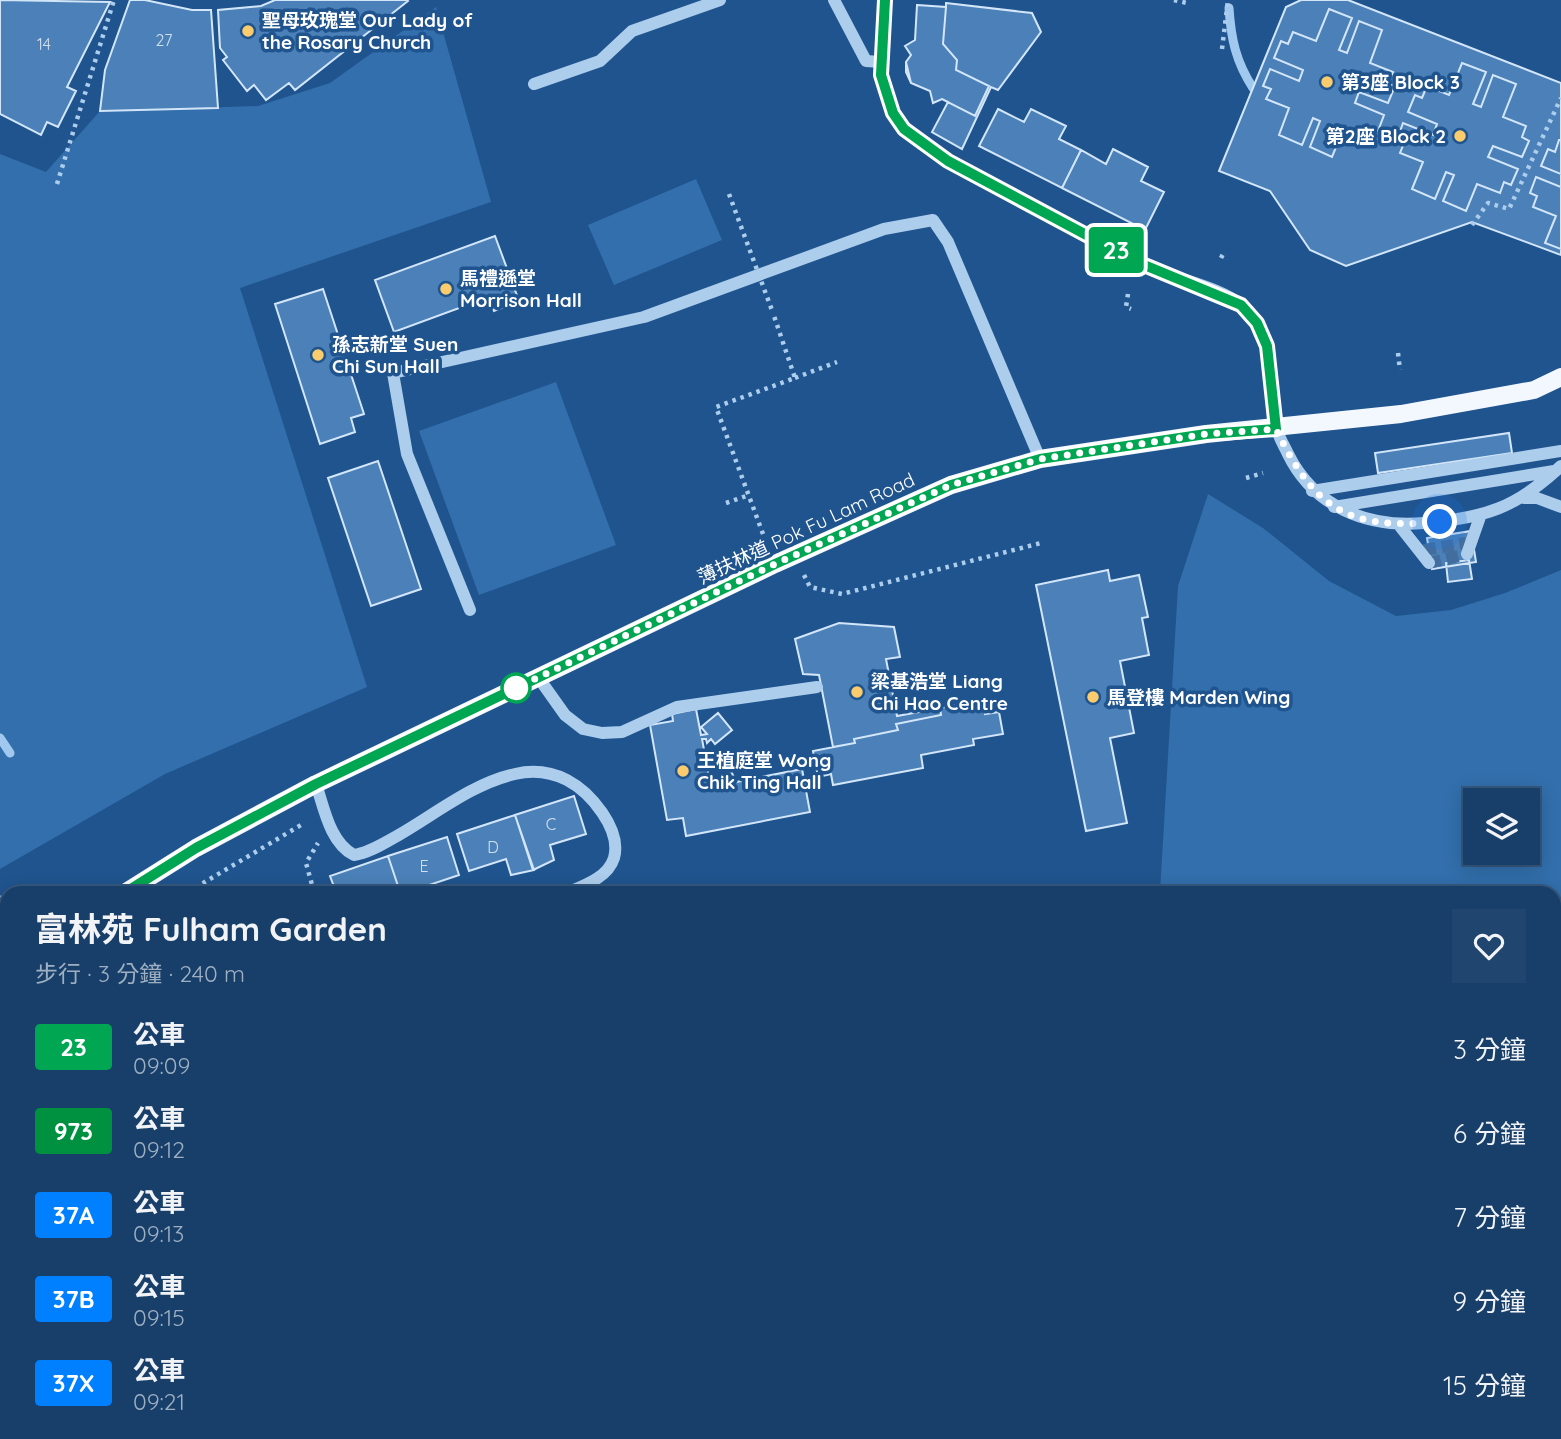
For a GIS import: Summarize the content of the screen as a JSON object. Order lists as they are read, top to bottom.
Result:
{
  "streets": {
    "main road": ["薄扶林道 Pok Fu Lam Road"]
  },
  "places": [
    "聖母玫瑰堂 Our Lady of the Rosary Church",
    "第3座 Block 3",
    "第2座 Block 2",
    "馬禮遜堂 Morrison Hall",
    "孫志新堂 Suen Chi Sun Hall",
    "梁基浩堂 Liang Chi Hao Centre",
    "馬登樓 Marden Wing",
    "王植庭堂 Wong Chik Ting Hall"
  ],
  "lines": ["bus line 23"],
  "house_numbers": [
    "27",
    "14",
    "C",
    "D",
    "E"
  ],
  "page": {
    "on_map": "23",
    "heading": ["富林苑 Fulham Garden", "步行 · 3 分鐘 · 240 m"],
    "list": [
      {
        "mark": "23",
        "name": "公車",
        "note": "09:09",
        "value": "3 分鐘"
      },
      {
        "mark": "973",
        "name": "公車",
        "note": "09:12",
        "value": "6 分鐘"
      },
      {
        "mark": "37A",
        "name": "公車",
        "note": "09:13",
        "value": "7 分鐘"
      },
      {
        "mark": "37B",
        "name": "公車",
        "note": "09:15",
        "value": "9 分鐘"
      },
      {
        "mark": "37X",
        "name": "公車",
        "note": "09:21",
        "value": "15 分鐘"
      }
    ]
  }
}
